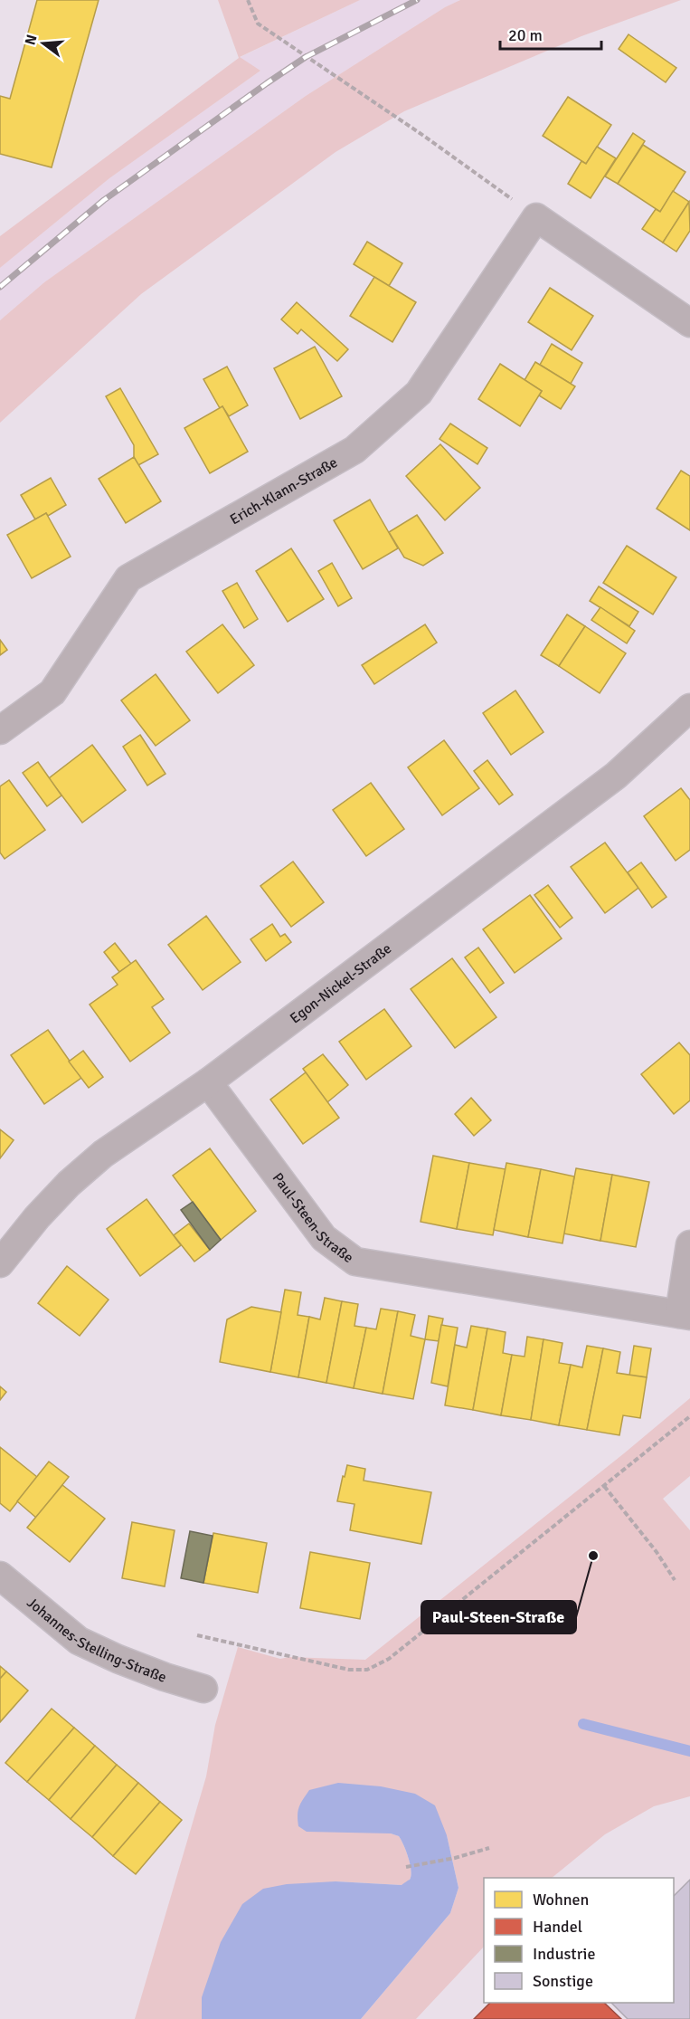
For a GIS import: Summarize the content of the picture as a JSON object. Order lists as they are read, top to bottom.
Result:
{
  "streets": {
    "street": [
      "Erich-Klann-Straße",
      "Egon-Nickel-Straße",
      "Paul-Steen-Straße",
      "Johannes-Stelling-Straße"
    ]
  },
  "crossings": [
    ["Egon-Nickel-Straße", "Paul-Steen-Straße"]
  ],
  "places": ["Paul-Steen-Straße"],
  "legend": [
    "Wohnen",
    "Handel",
    "Industrie",
    "Sonstige"
  ],
  "scale_bar": "20 m",
  "north": "left"
}
